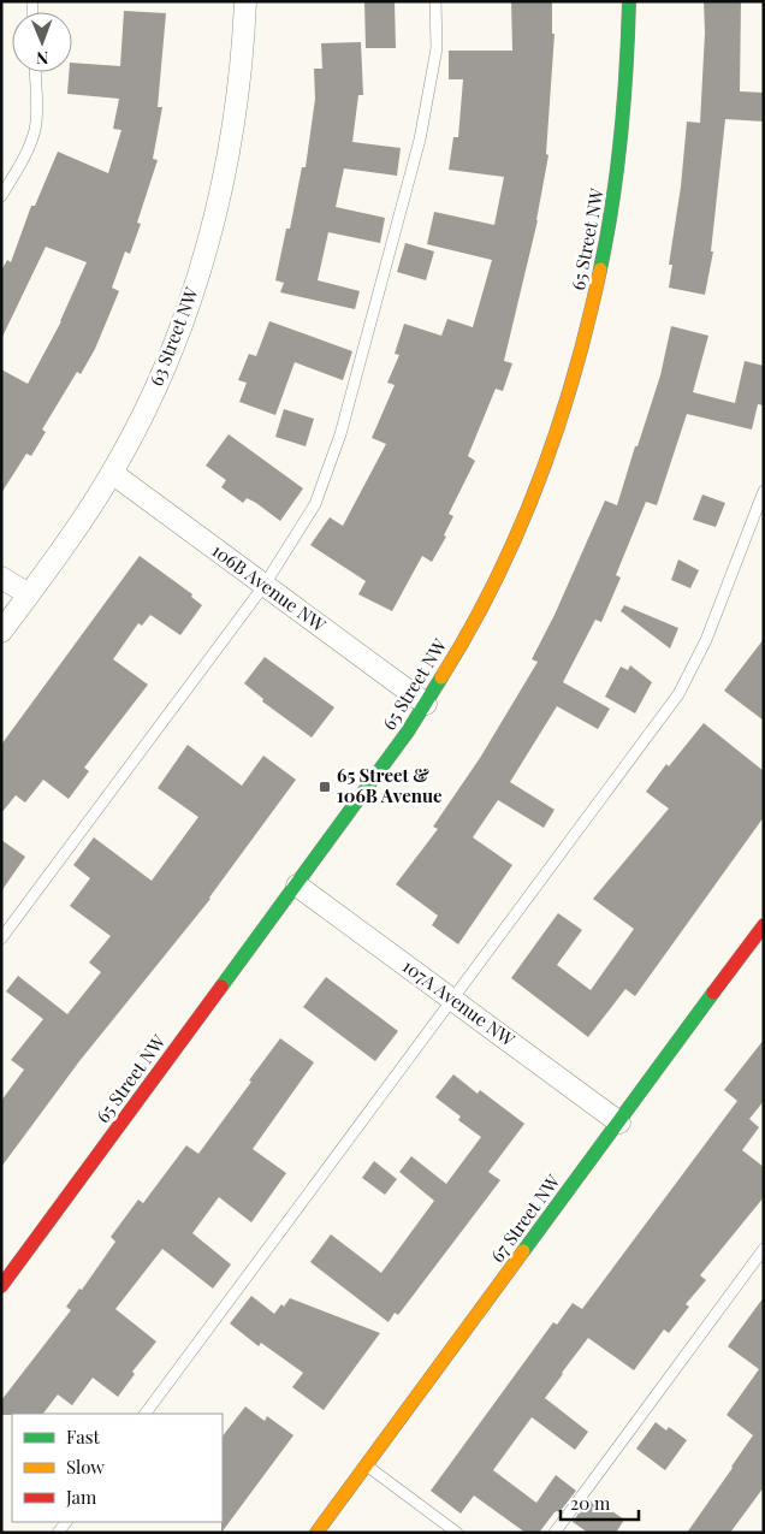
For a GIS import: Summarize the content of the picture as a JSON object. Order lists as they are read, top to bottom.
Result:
{
  "streets": {
    "street": [
      "65 Street NW",
      "63 Street NW",
      "106B Avenue NW",
      "107A Avenue NW",
      "67 Street NW"
    ]
  },
  "crossings": [
    ["65 Street NW", "106B Avenue NW"],
    ["65 Street NW", "107A Avenue NW"],
    ["63 Street NW", "106B Avenue NW"],
    ["107A Avenue NW", "67 Street NW"]
  ],
  "places": {
    "transit": ["65 Street & 106B Avenue"]
  },
  "legend": ["Fast", "Slow", "Jam"],
  "scale_bar": "20 m",
  "north": "bottom"
}
